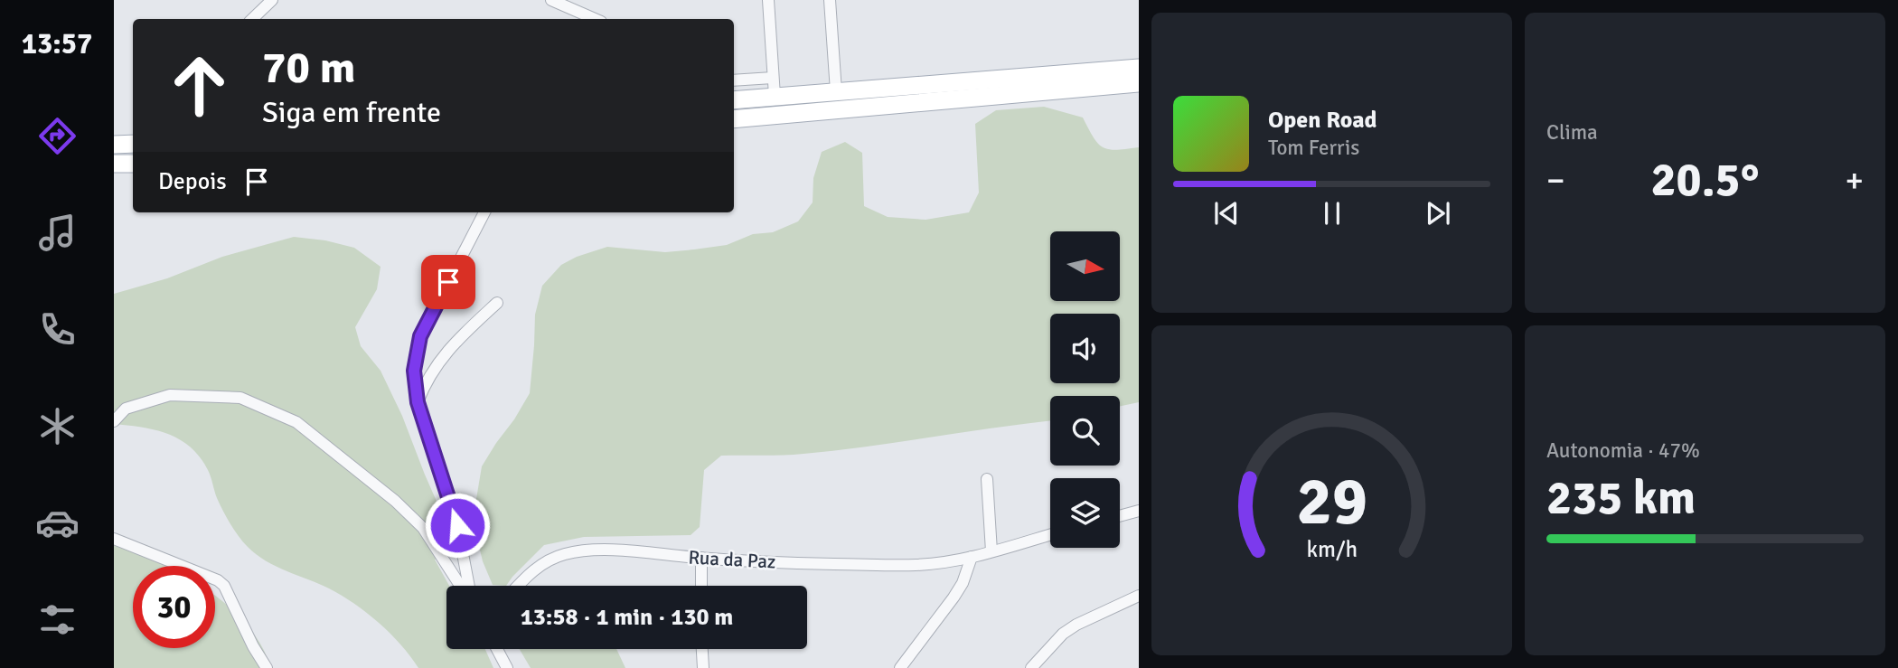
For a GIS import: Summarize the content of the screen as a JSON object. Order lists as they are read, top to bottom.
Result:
{
  "streets": {
    "street": ["Rua da Paz"]
  },
  "north": "right",
  "page": {
    "tabs": "13:57",
    "tile": [
      "Clima",
      ["Autonomia · 47%", "235 km"]
    ],
    "turn": ["70 m", "Siga em frente"],
    "song": ["Open Road", "Tom Ferris"],
    "then": "Depois",
    "heat": ["−", "20.5°", "+"],
    "limit": "30",
    "trip": "13:58 · 1 min · 130 m",
    "gauge": ["29", "km/h"]
  }
}
